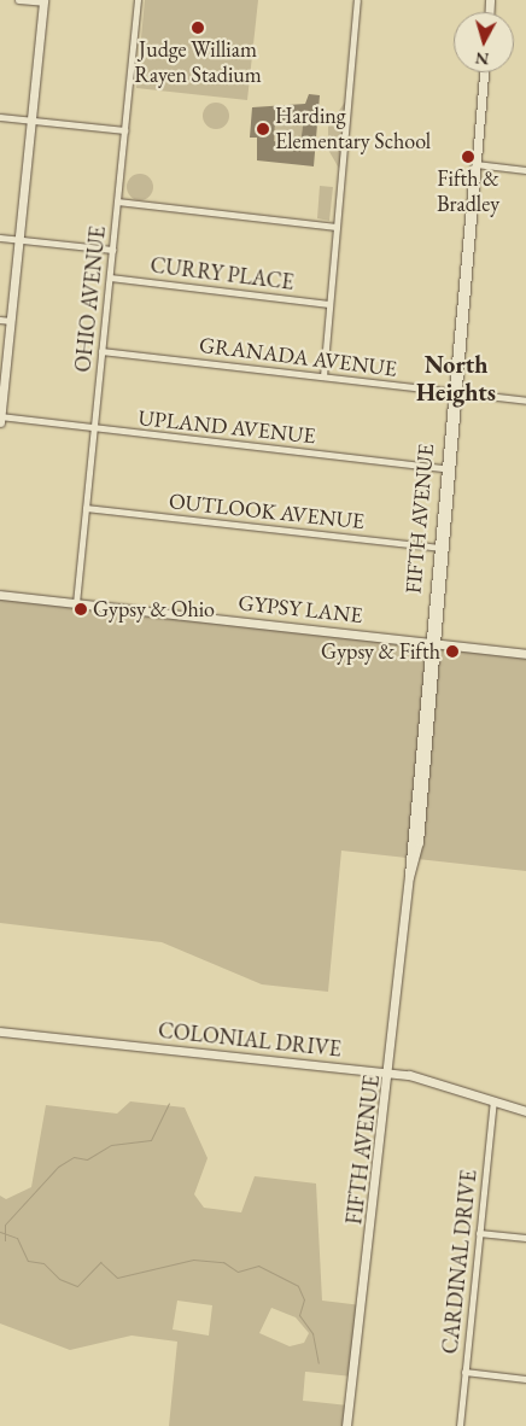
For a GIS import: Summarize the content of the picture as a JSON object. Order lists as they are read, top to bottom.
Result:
{
  "streets": {
    "street": [
      "CURRY PLACE",
      "OHIO AVENUE",
      "GRANADA AVENUE",
      "UPLAND AVENUE",
      "OUTLOOK AVENUE",
      "FIFTH AVENUE",
      "GYPSY LANE",
      "COLONIAL DRIVE",
      "CARDINAL DRIVE"
    ]
  },
  "crossings": [
    ["CURRY PLACE", "OHIO AVENUE"],
    ["OHIO AVENUE", "GRANADA AVENUE"],
    ["OHIO AVENUE", "UPLAND AVENUE"],
    ["OHIO AVENUE", "OUTLOOK AVENUE"],
    ["OHIO AVENUE", "GYPSY LANE"],
    ["GRANADA AVENUE", "FIFTH AVENUE"],
    ["UPLAND AVENUE", "FIFTH AVENUE"],
    ["OUTLOOK AVENUE", "FIFTH AVENUE"],
    ["FIFTH AVENUE", "GYPSY LANE"],
    ["FIFTH AVENUE", "COLONIAL DRIVE"],
    ["COLONIAL DRIVE", "CARDINAL DRIVE"]
  ],
  "districts": ["North Heights"],
  "places": [
    "Judge William Rayen Stadium",
    "Harding Elementary School",
    "Fifth & Bradley",
    "Gypsy & Ohio",
    "Gypsy & Fifth"
  ],
  "north": "bottom"
}
